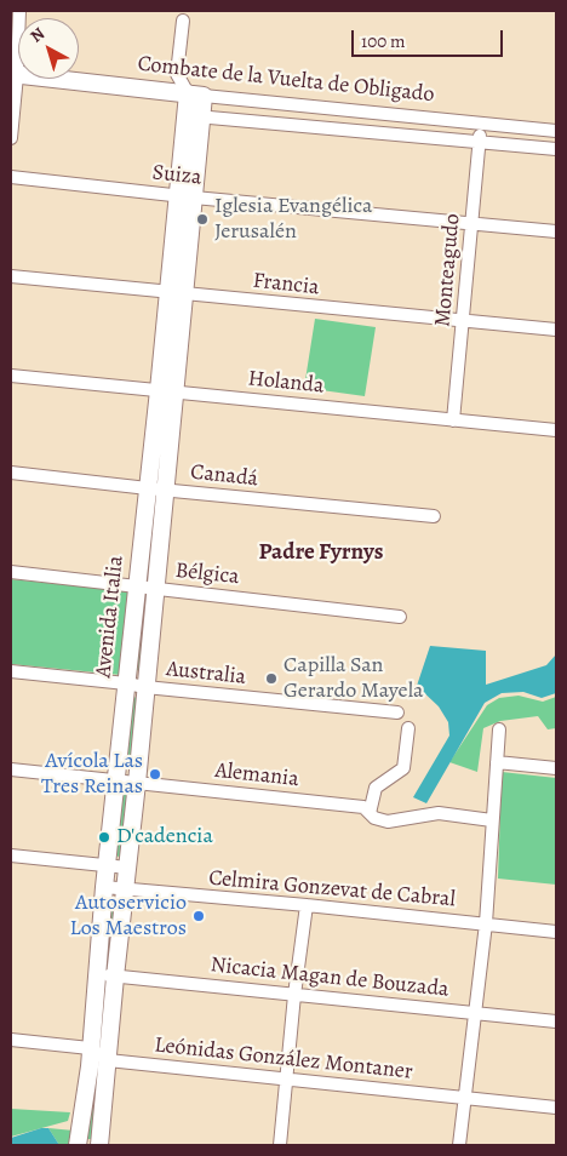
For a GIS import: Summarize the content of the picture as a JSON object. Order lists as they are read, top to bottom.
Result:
{
  "streets": {
    "main road": ["Combate de la Vuelta de Obligado", "Avenida Italia"],
    "street": [
      "Suiza",
      "Monteagudo",
      "Francia",
      "Holanda",
      "Canadá",
      "Bélgica",
      "Australia",
      "Alemania",
      "Celmira Gonzevat de Cabral",
      "Nicacia Magan de Bouzada",
      "Leónidas González Montaner"
    ]
  },
  "crossings": [
    ["Combate de la Vuelta de Obligado", "Monteagudo"],
    ["Combate de la Vuelta de Obligado", "Avenida Italia"],
    ["Suiza", "Monteagudo"],
    ["Suiza", "Avenida Italia"],
    ["Monteagudo", "Francia"],
    ["Monteagudo", "Holanda"],
    ["Francia", "Avenida Italia"],
    ["Holanda", "Avenida Italia"],
    ["Canadá", "Avenida Italia"],
    ["Bélgica", "Avenida Italia"],
    ["Avenida Italia", "Australia"],
    ["Avenida Italia", "Alemania"],
    ["Avenida Italia", "Celmira Gonzevat de Cabral"],
    ["Avenida Italia", "Nicacia Magan de Bouzada"],
    ["Avenida Italia", "Leónidas González Montaner"]
  ],
  "districts": ["Padre Fyrnys"],
  "places": [
    "Iglesia Evangélica Jerusalén",
    "Capilla San Gerardo Mayela",
    "Avícola Las Tres Reinas",
    "D'cadencia",
    "Autoservicio Los Maestros"
  ],
  "scale_bar": "100 m",
  "north": "top left"
}
